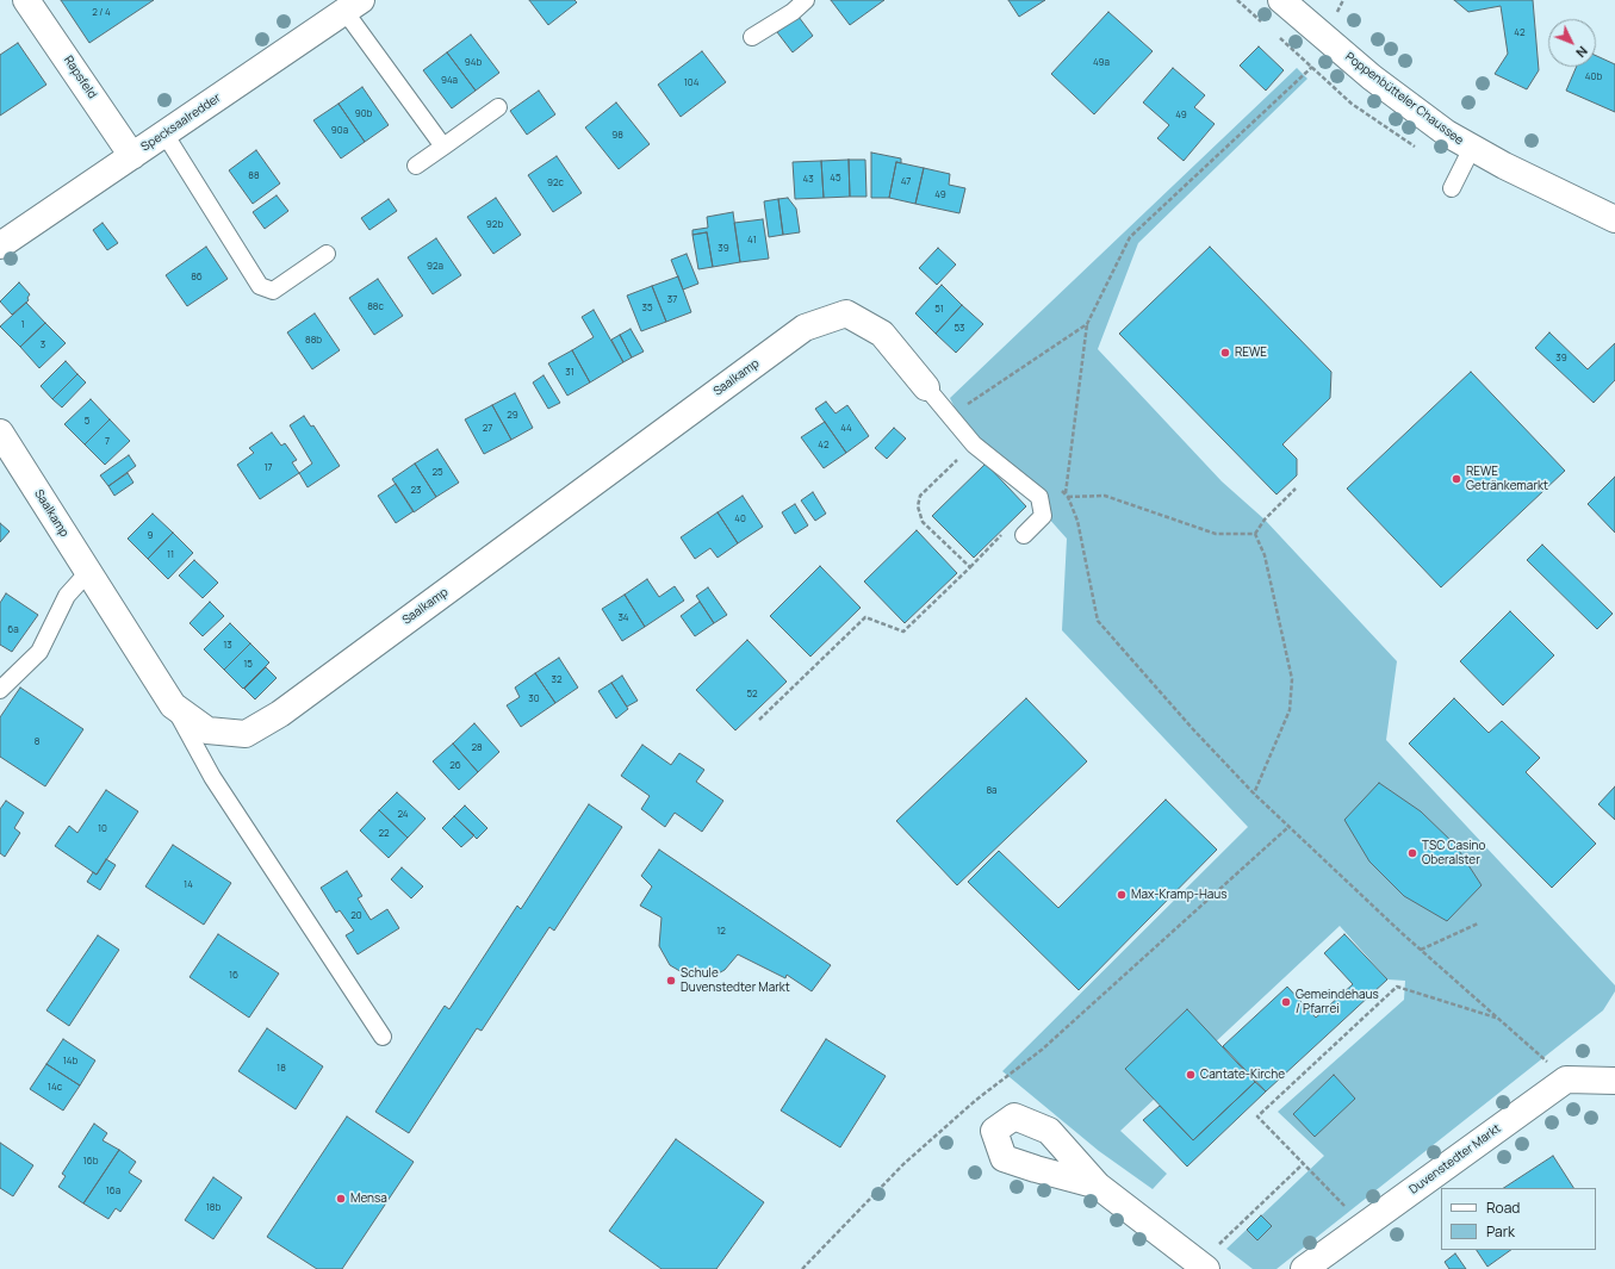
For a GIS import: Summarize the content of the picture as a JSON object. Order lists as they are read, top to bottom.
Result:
{
  "streets": {
    "street": [
      "Rapsfeld",
      "Poppenbütteler Chaussee",
      "Specksaalredder",
      "Saalkamp",
      "Duvenstedter Markt"
    ]
  },
  "crossings": [
    ["Rapsfeld", "Specksaalredder"]
  ],
  "places": [
    "REWE",
    "REWE Getränkemarkt",
    "TSC Casino Oberalster",
    "Max-Kramp-Haus",
    "Schule Duvenstedter Markt",
    "Gemeindehaus / Pfarrei",
    "Cantate-Kirche",
    "Mensa"
  ],
  "house_numbers": [
    "2 / 4",
    "42",
    "94b",
    "49a",
    "40b",
    "94a",
    "104",
    "90b",
    "49",
    "90a",
    "98",
    "88",
    "45",
    "43",
    "47",
    "92c",
    "49",
    "92b",
    "41",
    "39",
    "92a",
    "86",
    "37",
    "88c",
    "35",
    "51",
    "1",
    "53",
    "88b",
    "3",
    "39",
    "31",
    "29",
    "5",
    "27",
    "44",
    "7",
    "42",
    "17",
    "25",
    "23",
    "40",
    "9",
    "11",
    "34",
    "6a",
    "13",
    "15",
    "32",
    "52",
    "30",
    "8",
    "28",
    "26",
    "8a",
    "24",
    "10",
    "22",
    "14",
    "20",
    "12",
    "16",
    "14b",
    "18",
    "14c",
    "16b",
    "16a",
    "18b"
  ],
  "legend": ["Road", "Park"],
  "north": "bottom right"
}
